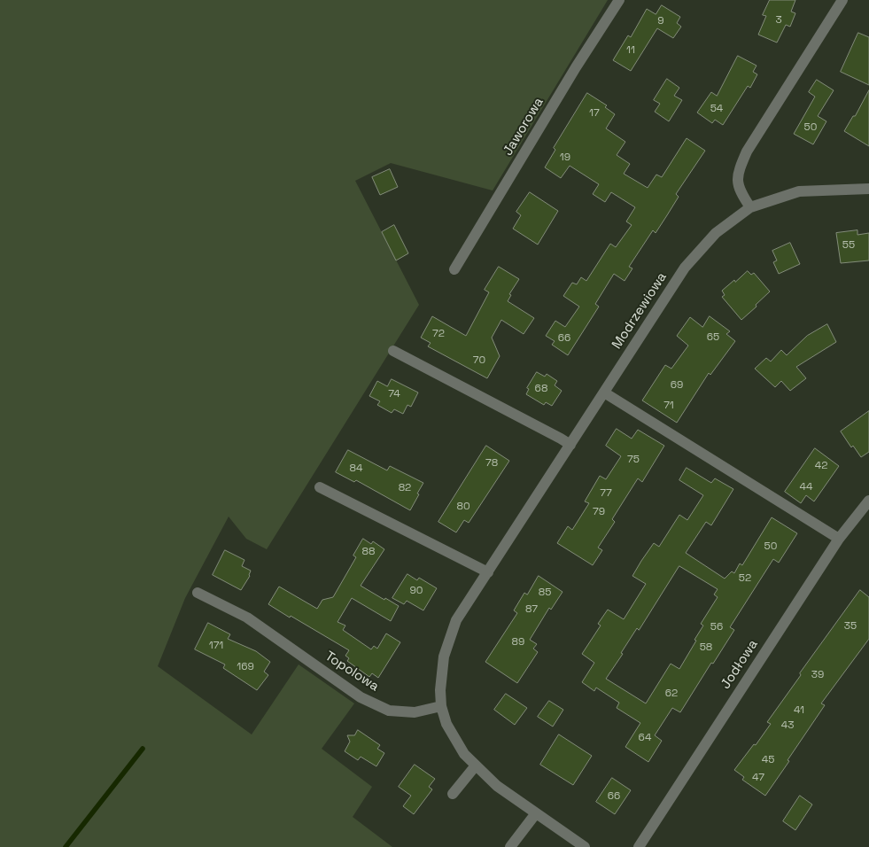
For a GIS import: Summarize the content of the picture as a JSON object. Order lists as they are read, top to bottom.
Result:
{
  "streets": {
    "street": [
      "Jaworowa",
      "Modrzewiowa",
      "Jodłowa",
      "Topolowa"
    ]
  },
  "crossings": [
    ["Modrzewiowa", "Topolowa"]
  ],
  "house_numbers": [
    "3",
    "9",
    "11",
    "54",
    "17",
    "50",
    "19",
    "55",
    "72",
    "65",
    "66",
    "70",
    "69",
    "68",
    "74",
    "71",
    "75",
    "78",
    "42",
    "84",
    "44",
    "82",
    "77",
    "80",
    "79",
    "50",
    "88",
    "52",
    "90",
    "85",
    "87",
    "35",
    "56",
    "89",
    "171",
    "58",
    "169",
    "39",
    "62",
    "41",
    "43",
    "64",
    "45",
    "47",
    "66"
  ]
}
